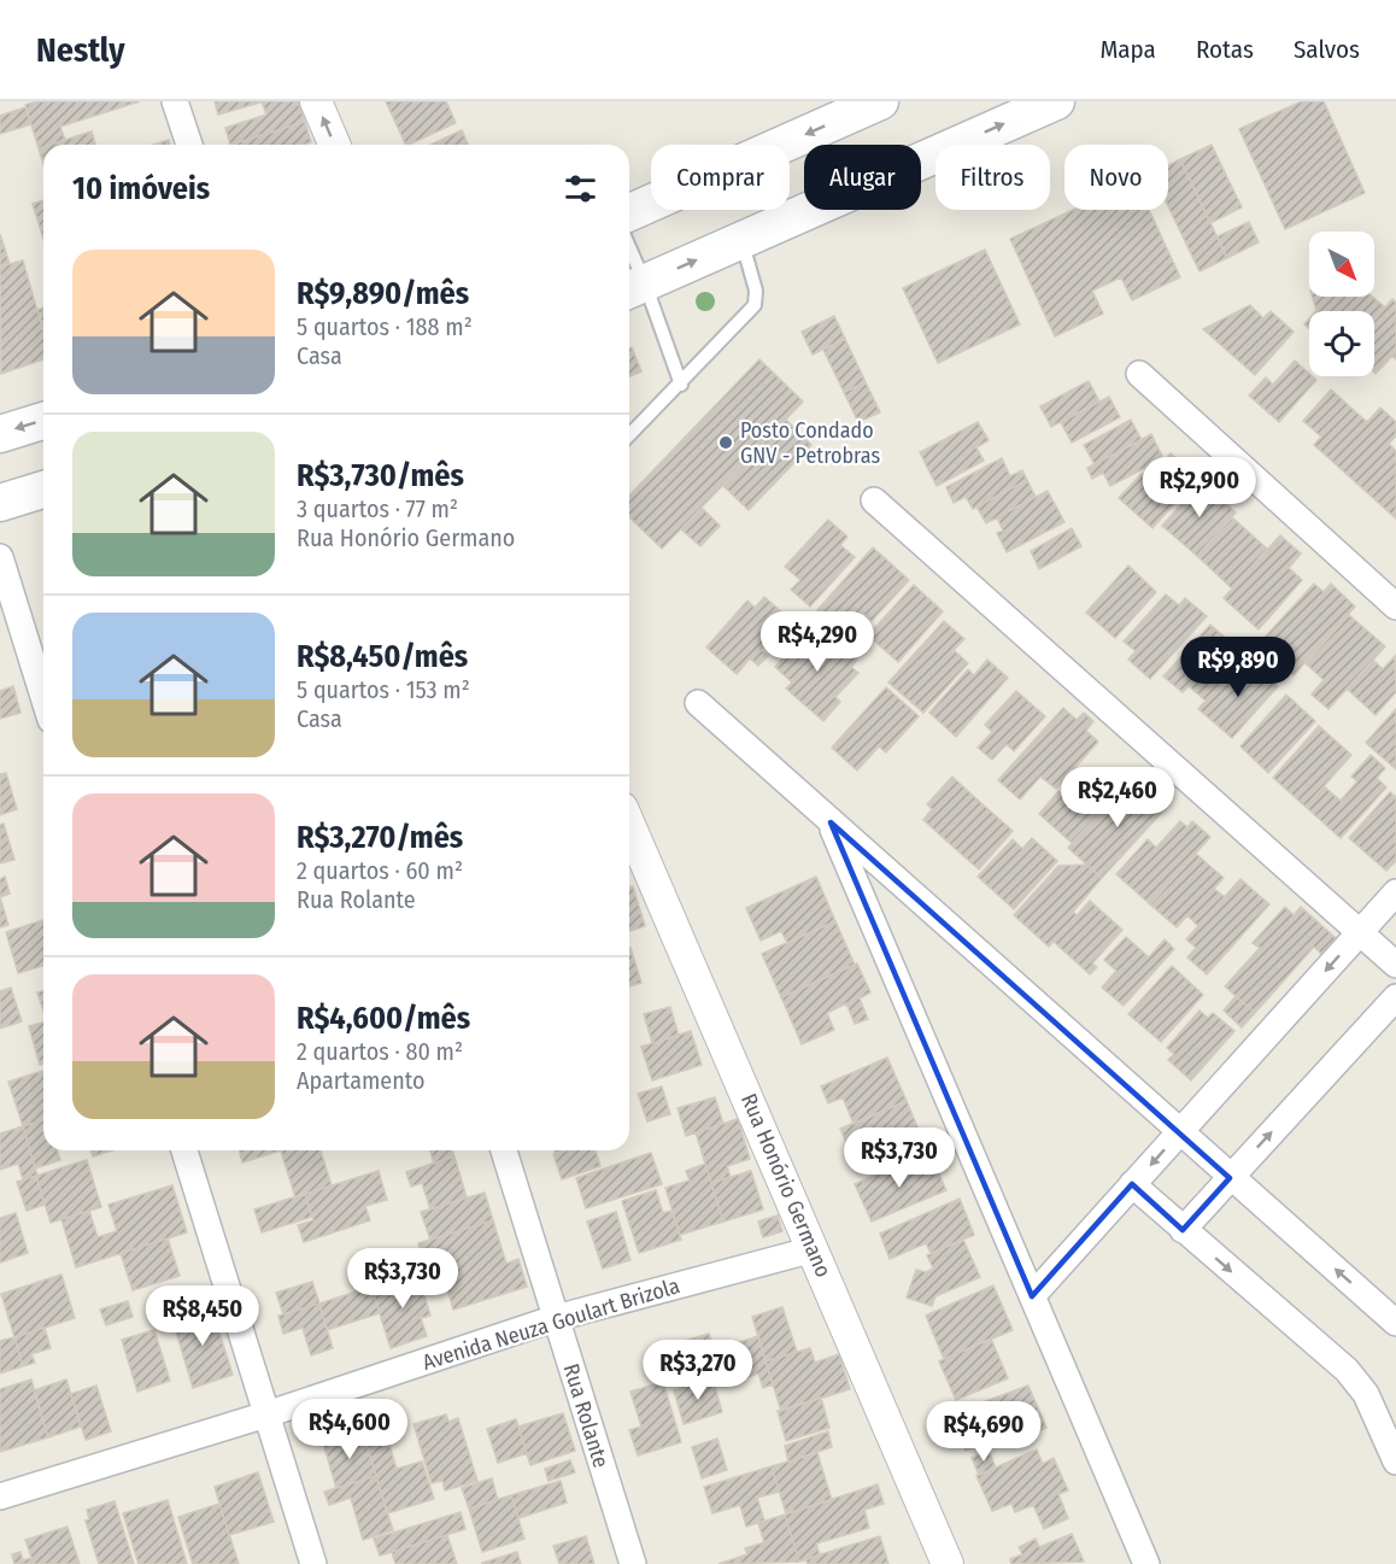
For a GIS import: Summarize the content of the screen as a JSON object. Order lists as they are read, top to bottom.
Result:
{
  "streets": {
    "street": ["Rua Honório Germano", "Avenida Neuza Goulart Brizola", "Rua Rolante"]
  },
  "crossings": [
    ["Rua Honório Germano", "Avenida Neuza Goulart Brizola"],
    ["Avenida Neuza Goulart Brizola", "Rua Rolante"]
  ],
  "places": ["Posto Condado GNV - Petrobras"],
  "north": "bottom right",
  "page": {
    "header": "Nestly",
    "nav": ["Mapa", "Rotas", "Salvos"],
    "chip": [
      "Comprar",
      "Alugar",
      "Filtros",
      "Novo"
    ],
    "heading": "10 imóveis",
    "list": [
      {
        "name": "R$9,890/mês",
        "note": "5 quartos · 188 m² · Casa"
      },
      {
        "name": "R$3,730/mês",
        "note": "3 quartos · 77 m² · Rua Honório Germano"
      },
      {
        "name": "R$8,450/mês",
        "note": "5 quartos · 153 m² · Casa"
      },
      {
        "name": "R$3,270/mês",
        "note": "2 quartos · 60 m² · Rua Rolante"
      },
      {
        "name": "R$4,600/mês",
        "note": "2 quartos · 80 m² · Apartamento"
      }
    ],
    "price": [
      "R$2,900",
      "R$4,290",
      "R$9,890",
      "R$2,460",
      "R$3,730",
      "R$3,730",
      "R$8,450",
      "R$3,270",
      "R$4,600",
      "R$4,690"
    ]
  }
}
